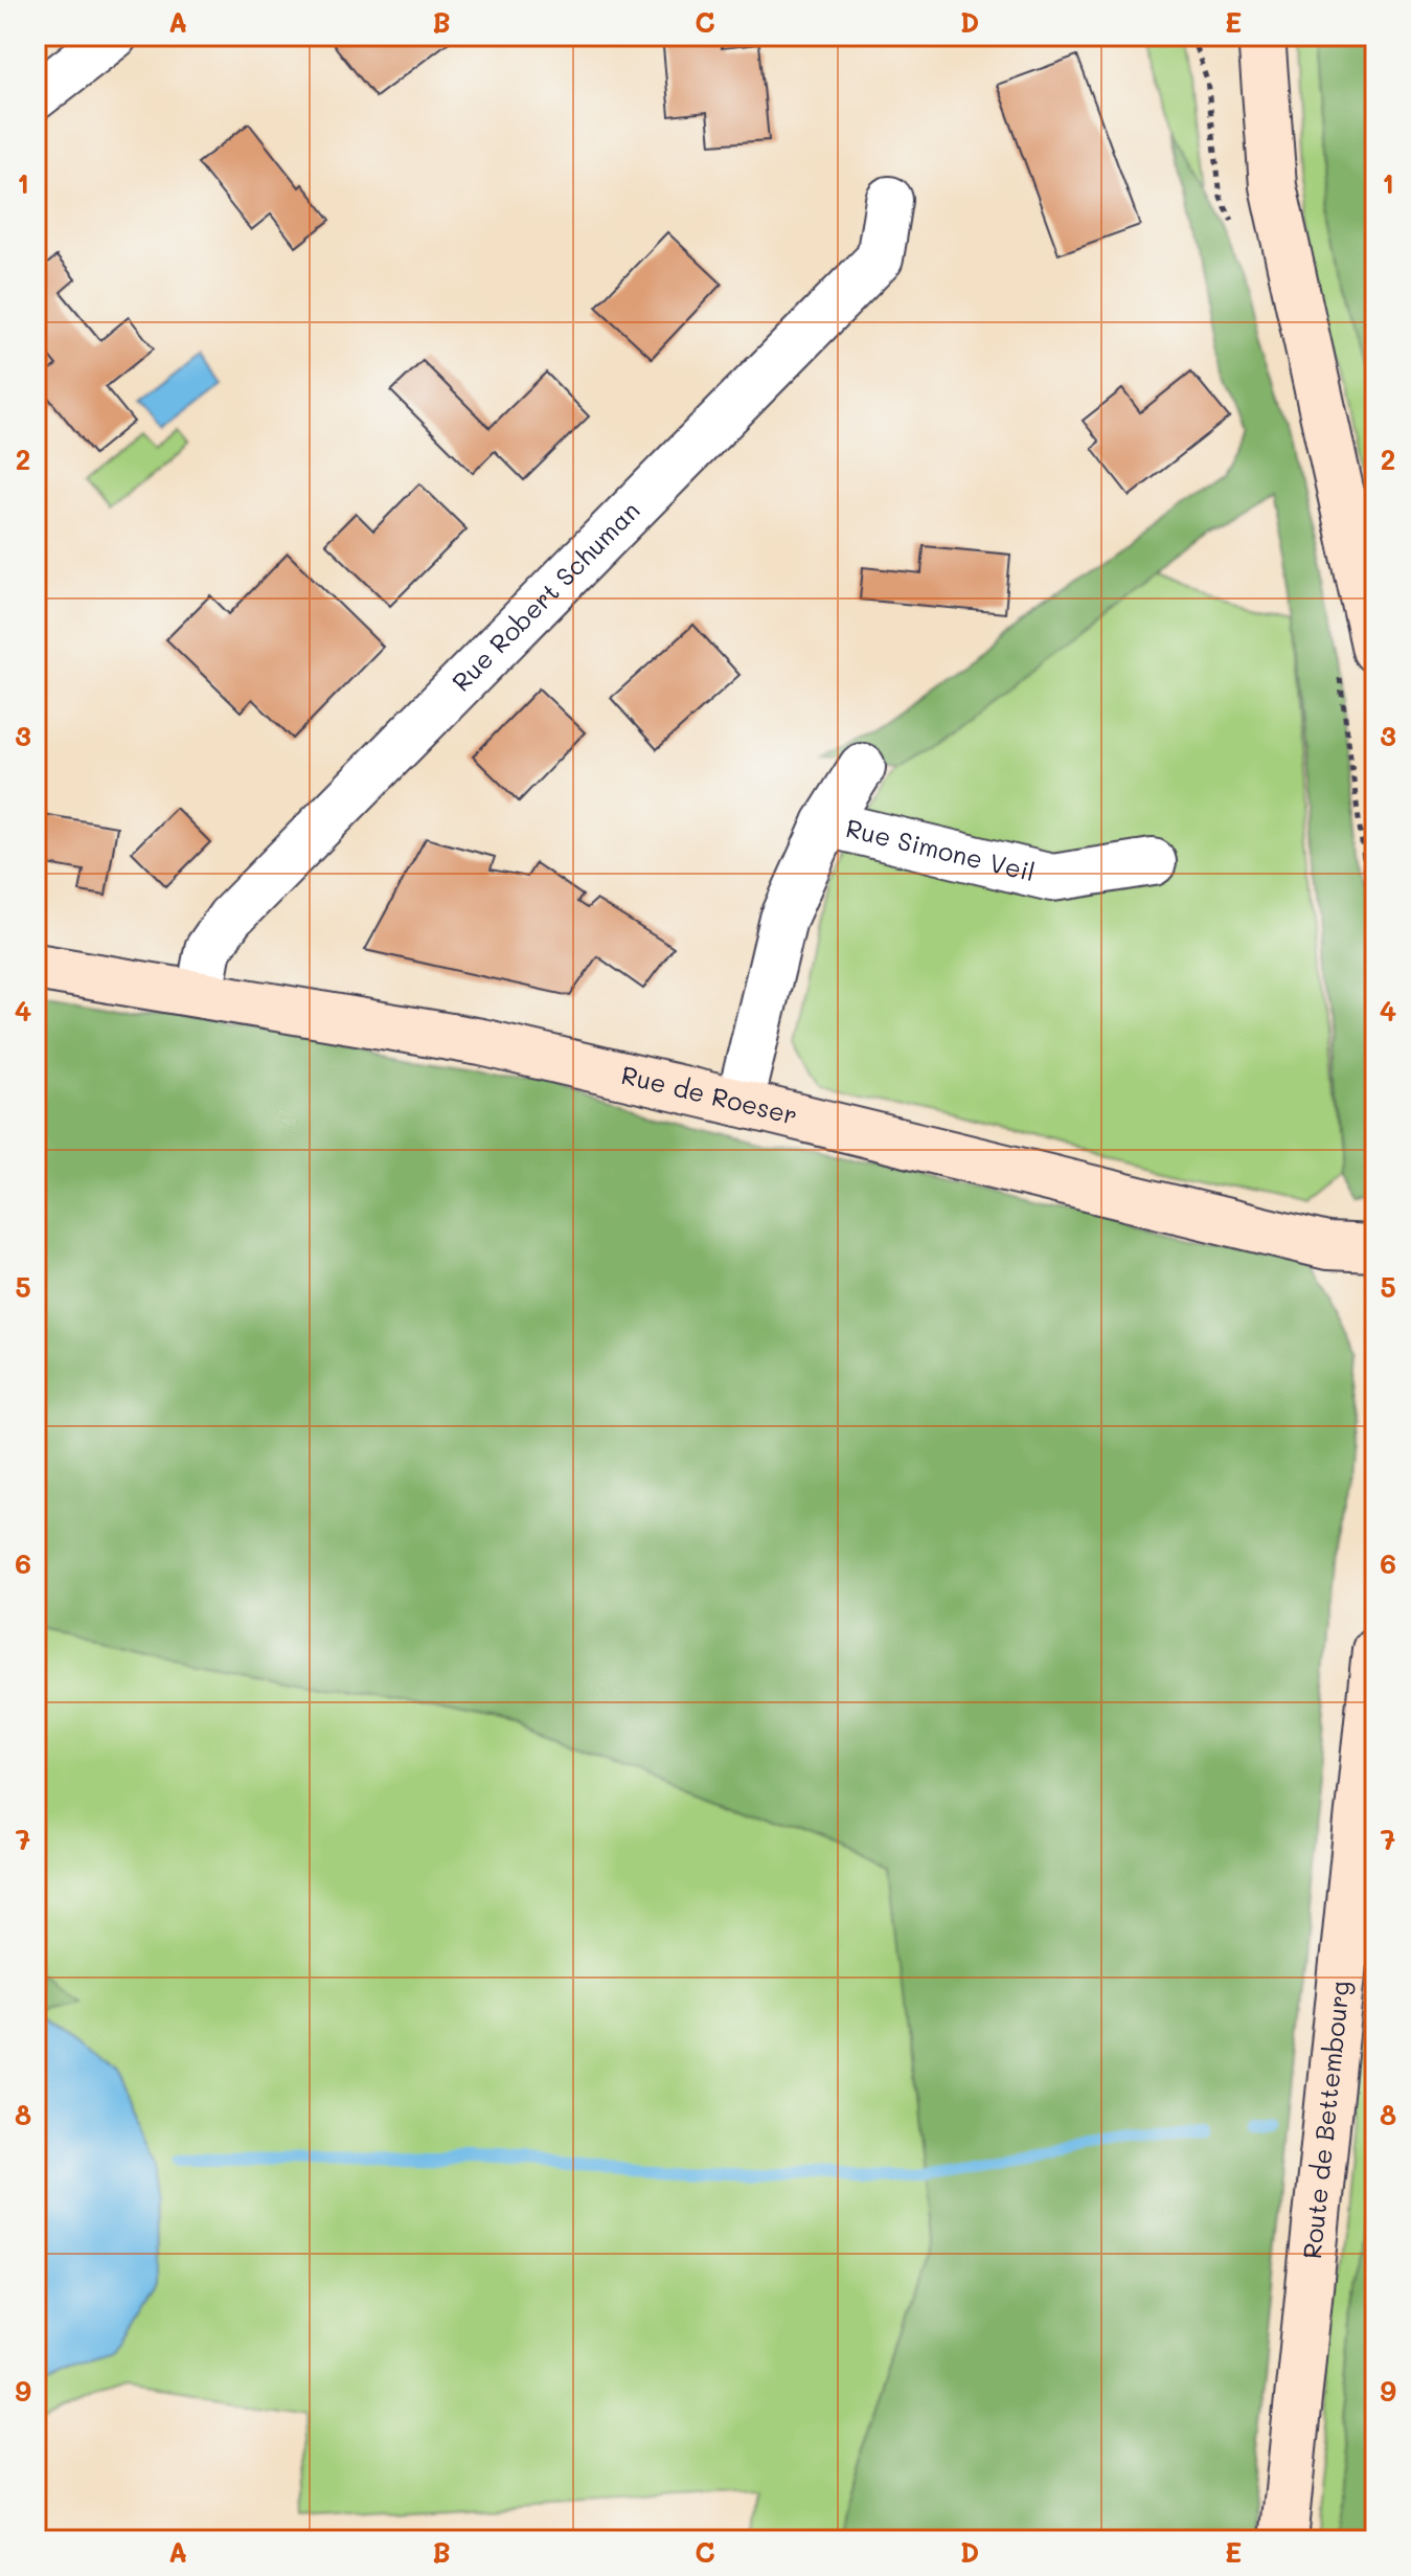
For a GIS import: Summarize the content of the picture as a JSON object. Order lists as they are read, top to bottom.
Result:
{
  "streets": {
    "main road": ["Rue de Roeser", "Route de Bettembourg"],
    "street": ["Rue Robert Schuman", "Rue Simone Veil"]
  },
  "crossings": [
    ["Rue Robert Schuman", "Rue de Roeser"],
    ["Rue Simone Veil", "Rue de Roeser"]
  ],
  "grid": {
    "columns": [
      "A",
      "B",
      "C",
      "D",
      "E"
    ],
    "rows": [
      "1",
      "2",
      "3",
      "4",
      "5",
      "6",
      "7",
      "8",
      "9"
    ]
  }
}
